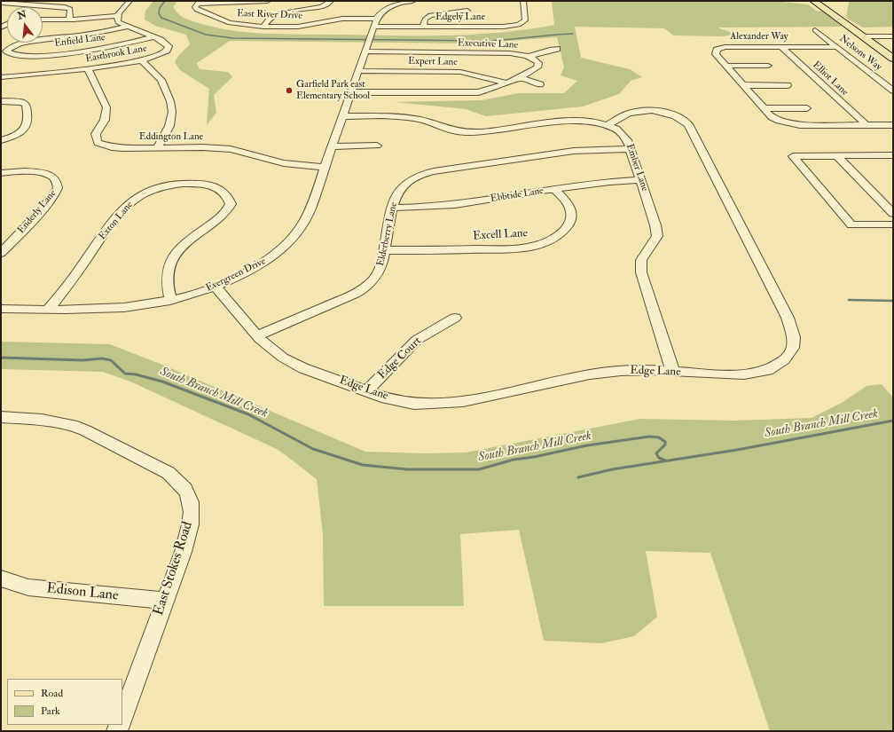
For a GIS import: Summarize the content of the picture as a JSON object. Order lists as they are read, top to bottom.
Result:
{
  "streets": {
    "street": [
      "East River Drive",
      "Edgely Lane",
      "Alexander Way",
      "Enfield Lane",
      "Executive Lane",
      "Nelsons Way",
      "Eastbrook Lane",
      "Expert Lane",
      "Elliot Lane",
      "Eddington Lane",
      "Ember Lane",
      "Ebbtide Lane",
      "Enderly Lane",
      "Exton Lane",
      "Elderberry Lane",
      "Excell Lane",
      "Evergreen Drive",
      "Edge Court",
      "Edge Lane",
      "East Stokes Road",
      "Edison Lane"
    ]
  },
  "crossings": [
    ["East River Drive", "Edgely Lane"],
    ["East River Drive", "Evergreen Drive"],
    ["Edgely Lane", "Evergreen Drive"],
    ["Alexander Way", "Nelsons Way"],
    ["Alexander Way", "Elliot Lane"],
    ["Enfield Lane", "Eastbrook Lane"],
    ["Executive Lane", "Expert Lane"],
    ["Executive Lane", "Evergreen Drive"],
    ["Eastbrook Lane", "Eddington Lane"],
    ["Expert Lane", "Evergreen Drive"],
    ["Eddington Lane", "Evergreen Drive"],
    ["Ember Lane", "Ebbtide Lane"],
    ["Ember Lane", "Elderberry Lane"],
    ["Ember Lane", "Evergreen Drive"],
    ["Ember Lane", "Edge Lane"],
    ["Ebbtide Lane", "Elderberry Lane"],
    ["Ebbtide Lane", "Excell Lane"],
    ["Exton Lane", "Evergreen Drive"],
    ["Elderberry Lane", "Excell Lane"],
    ["Elderberry Lane", "Edge Lane"],
    ["Evergreen Drive", "Edge Lane"],
    ["Edge Court", "Edge Lane"],
    ["East Stokes Road", "Edison Lane"]
  ],
  "water": ["South Branch Mill Creek"],
  "places": ["Garfield Park east Elementary School"],
  "legend": ["Road", "Park"],
  "north": "top"
}
